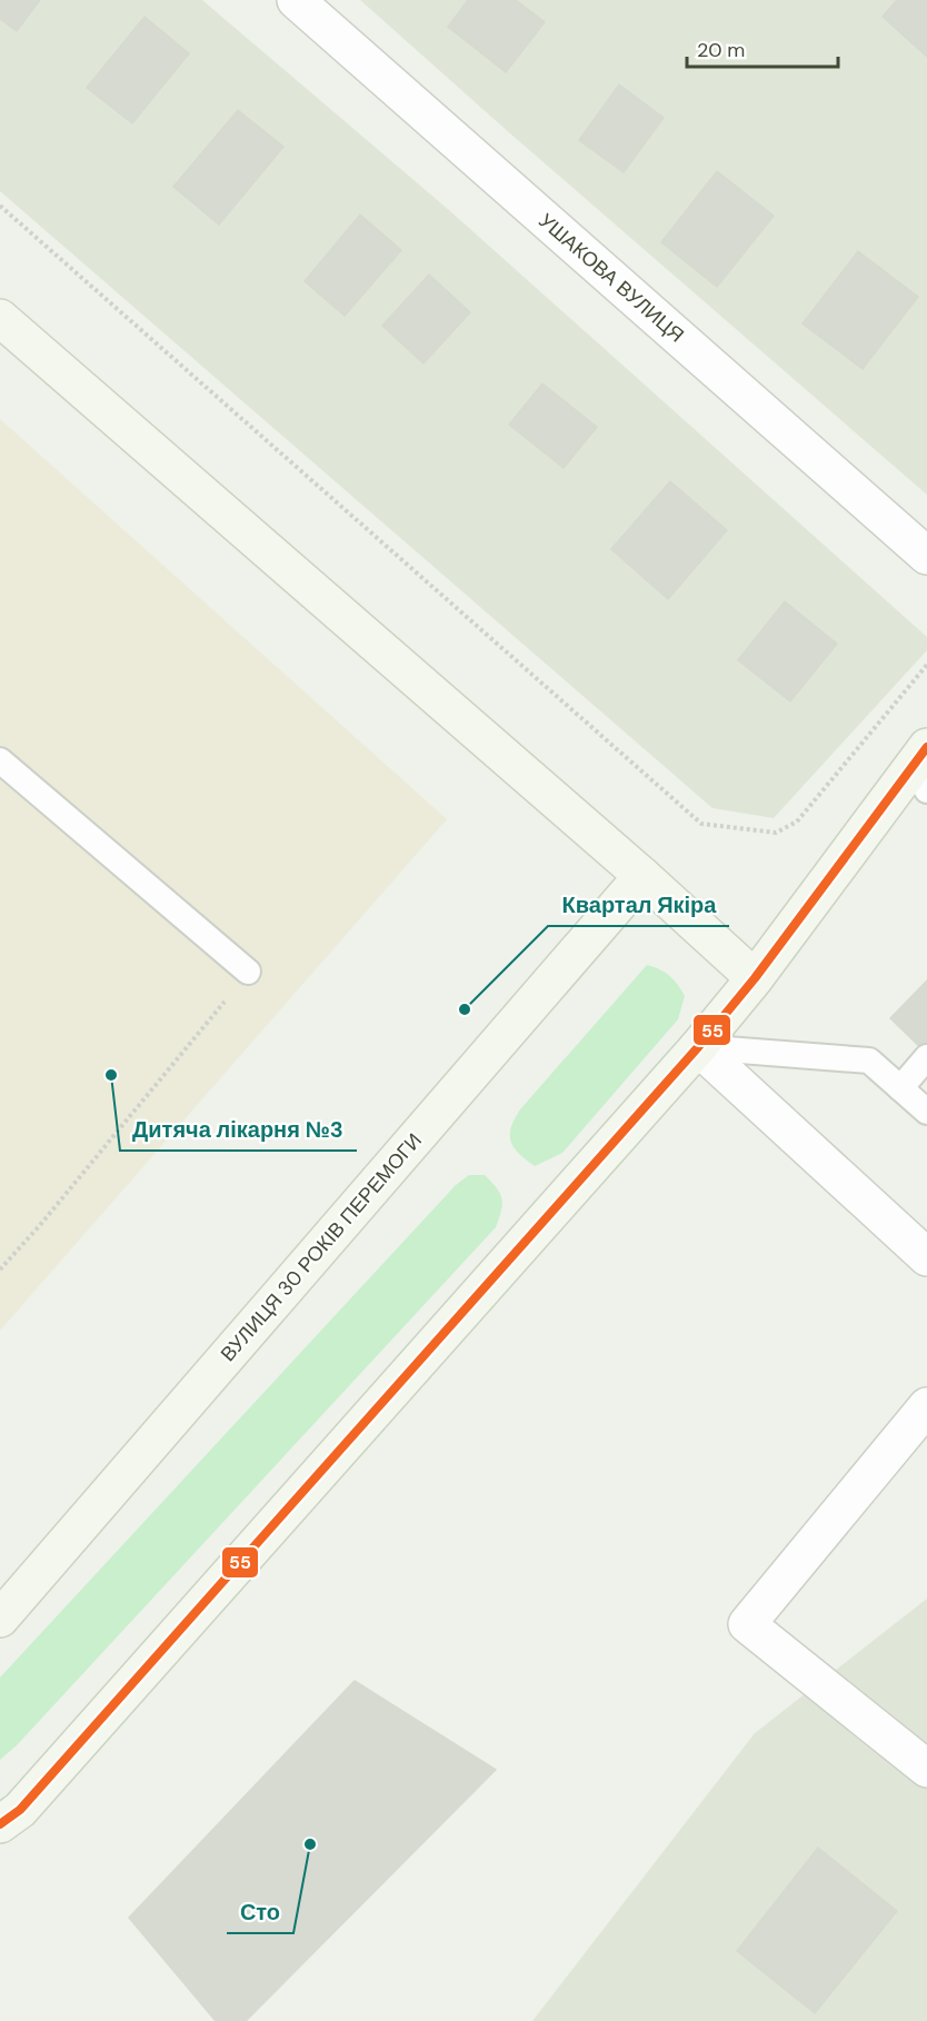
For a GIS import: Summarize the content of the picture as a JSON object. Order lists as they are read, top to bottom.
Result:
{
  "streets": {
    "street": ["УШАКОВА ВУЛИЦЯ", "ВУЛИЦЯ 30 РОКІВ ПЕРЕМОГИ"]
  },
  "places": ["Квартал Якіра", "Дитяча лікарня №3", "Сто"],
  "lines": ["transit line 55"],
  "scale_bar": "20 m"
}
